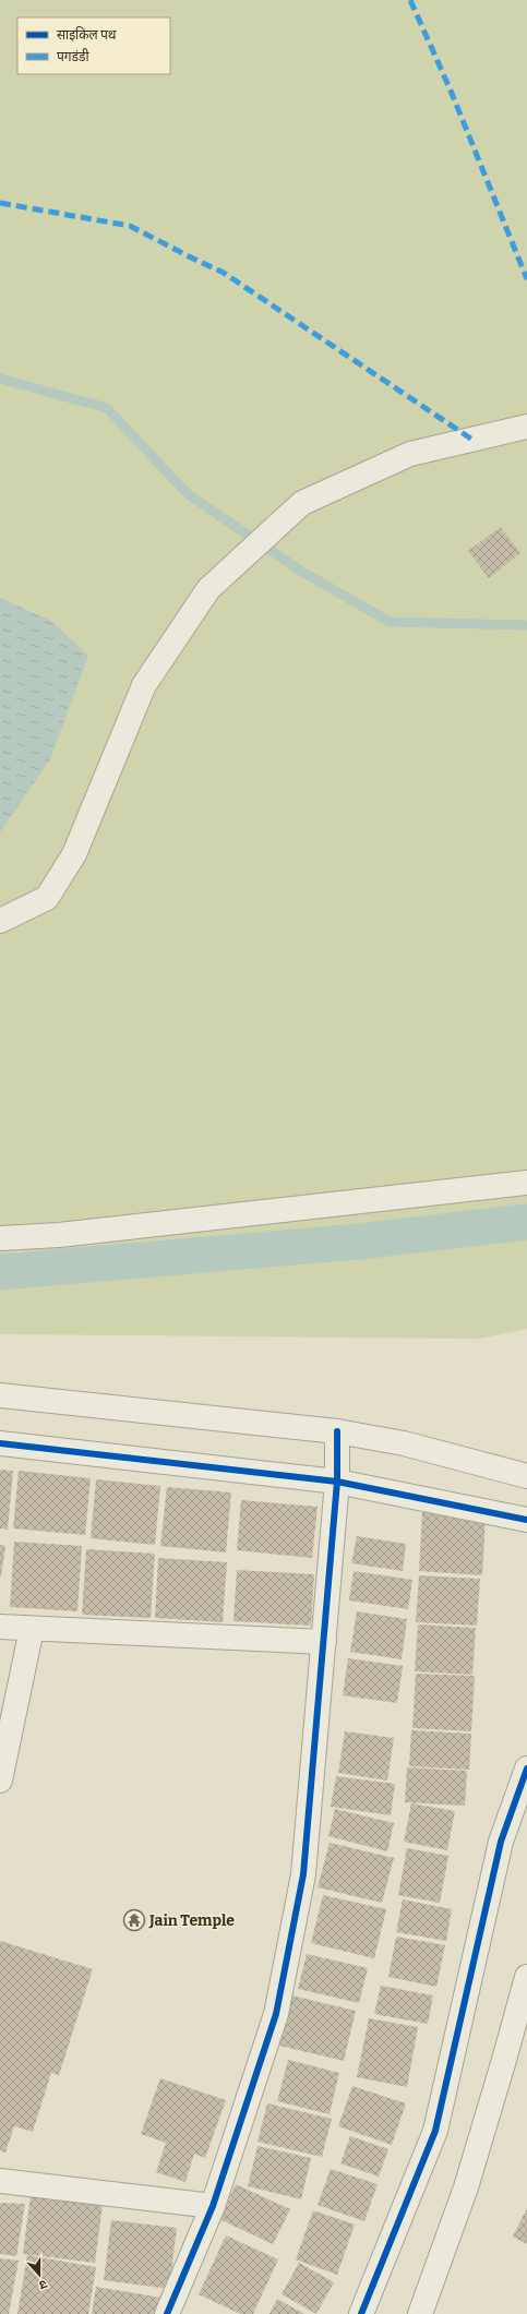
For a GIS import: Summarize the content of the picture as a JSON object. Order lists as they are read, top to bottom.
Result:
{
  "places": {
    "temple": ["Jain Temple"]
  },
  "legend": ["साइकिल पथ", "पगडंडी"],
  "north": "bottom"
}
